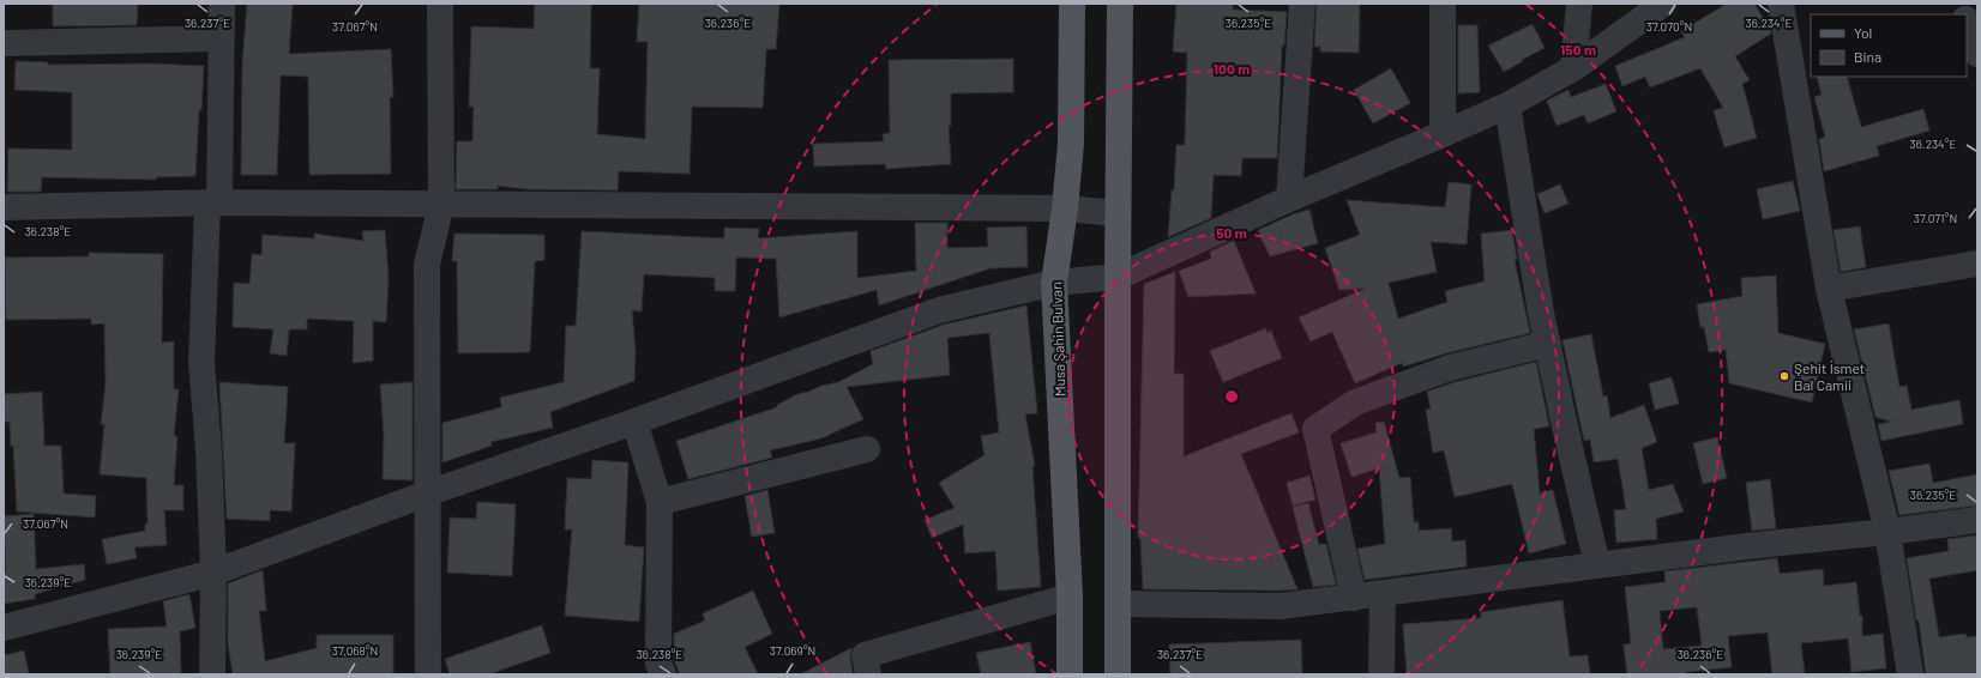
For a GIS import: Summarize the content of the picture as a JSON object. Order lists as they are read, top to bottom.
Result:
{
  "streets": {
    "main road": ["Musa Şahin Bulvarı"]
  },
  "places": ["Şehit İsmet Bal Camii"],
  "legend": ["Yol", "Bina"],
  "coordinates": [
    "36.234°E",
    "36.237°E",
    "36.236°E",
    "36.235°E",
    "37.067°N",
    "37.070°N",
    "37.071°N",
    "36.238°E",
    "36.239°E",
    "37.068°N",
    "37.069°N"
  ],
  "rings": ["150 m", "100 m", "50 m"]
}
